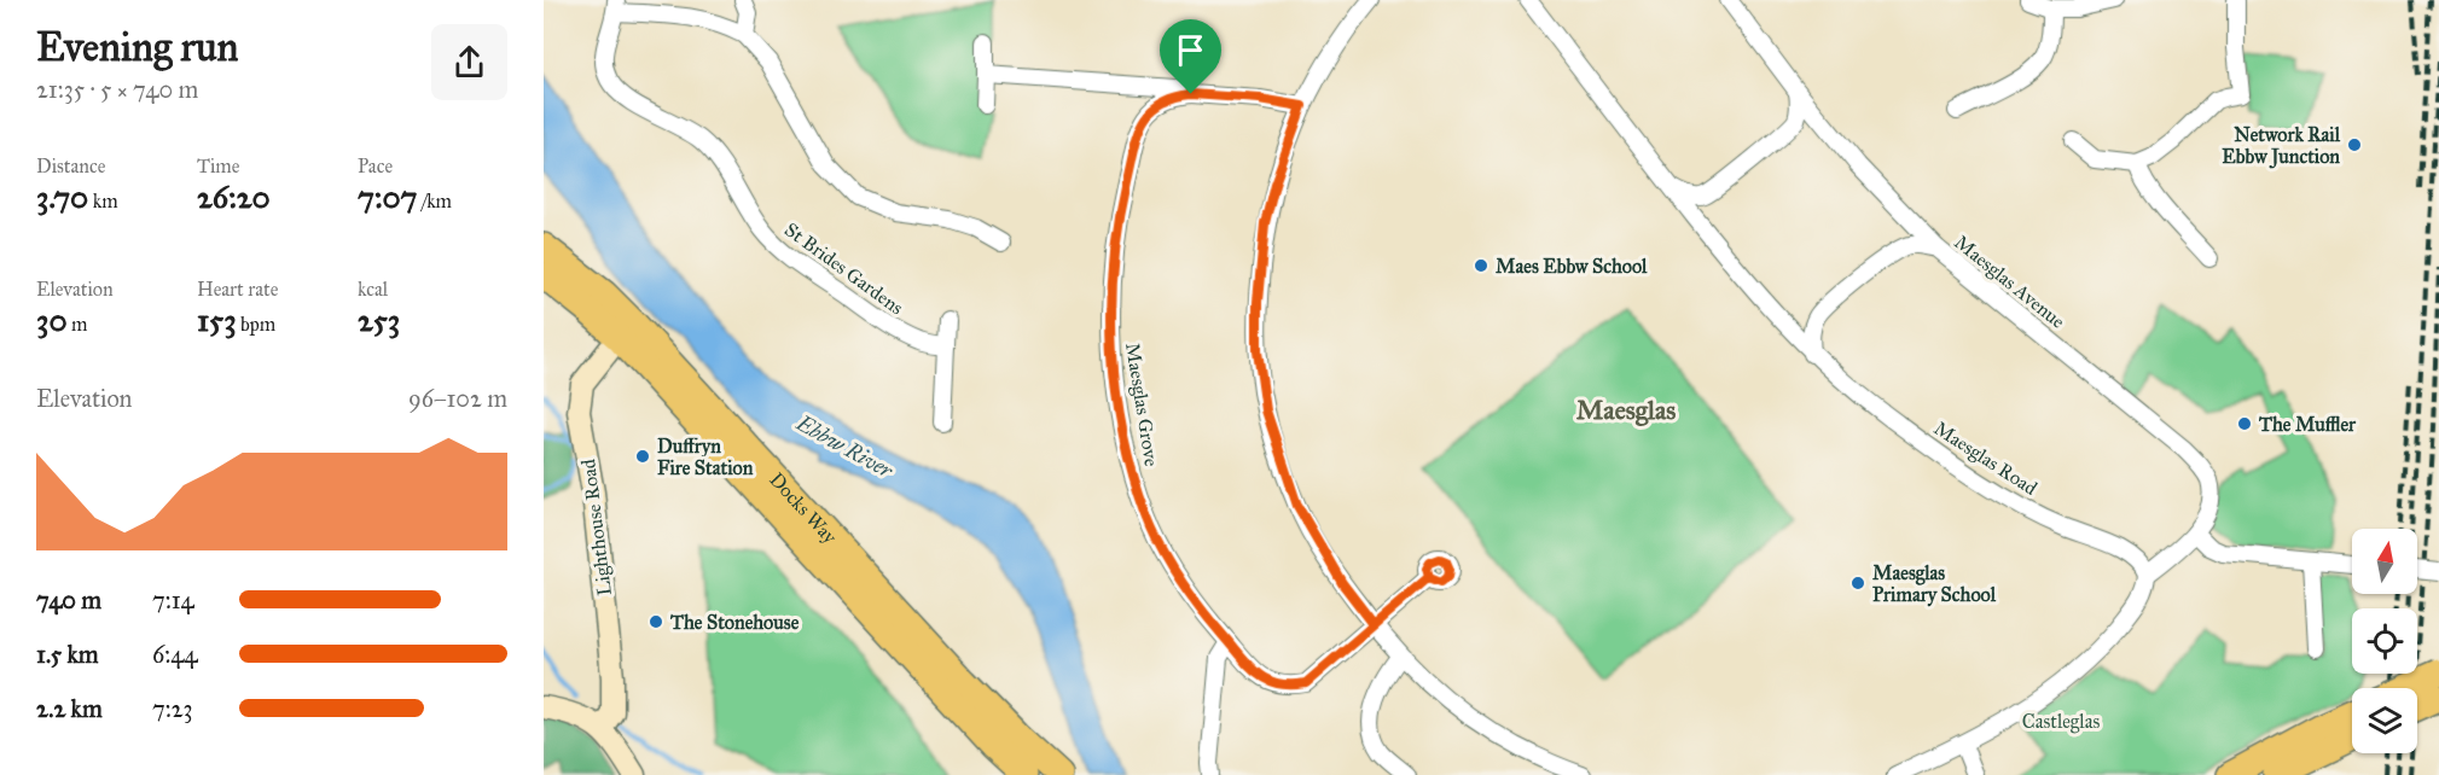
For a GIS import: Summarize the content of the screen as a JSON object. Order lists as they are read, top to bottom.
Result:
{
  "streets": {
    "main road": ["Docks Way"],
    "street": [
      "St Brides Gardens",
      "Maesglas Avenue",
      "Maesglas Grove",
      "Maesglas Road",
      "Lighthouse Road"
    ]
  },
  "crossings": [
    ["Maesglas Avenue", "Maesglas Road"],
    ["Docks Way", "Lighthouse Road"]
  ],
  "districts": ["Maesglas"],
  "water": ["Ebbw River"],
  "parks": ["Castleglas"],
  "places": [
    "Network Rail Ebbw Junction",
    "Maes Ebbw School",
    "The Muffler",
    "Duffryn Fire Station",
    "Maesglas Primary School",
    "The Stonehouse"
  ],
  "north": "top",
  "page": {
    "heading": ["Evening run", "21:35 · 5 × 740 m"],
    "stats": [
      ["Distance", "3.70 km"],
      ["Time", "26:20"],
      ["Pace", "7:07 /km"],
      ["Elevation", "30 m"],
      ["Heart rate", "153 bpm"],
      ["kcal", "253"]
    ],
    "chart": ["Elevation", "96–102 m"],
    "list": [
      {
        "name": "740 m",
        "note": "7:14"
      },
      {
        "name": "1.5 km",
        "note": "6:44"
      },
      {
        "name": "2.2 km",
        "note": "7:23"
      }
    ]
  }
}
